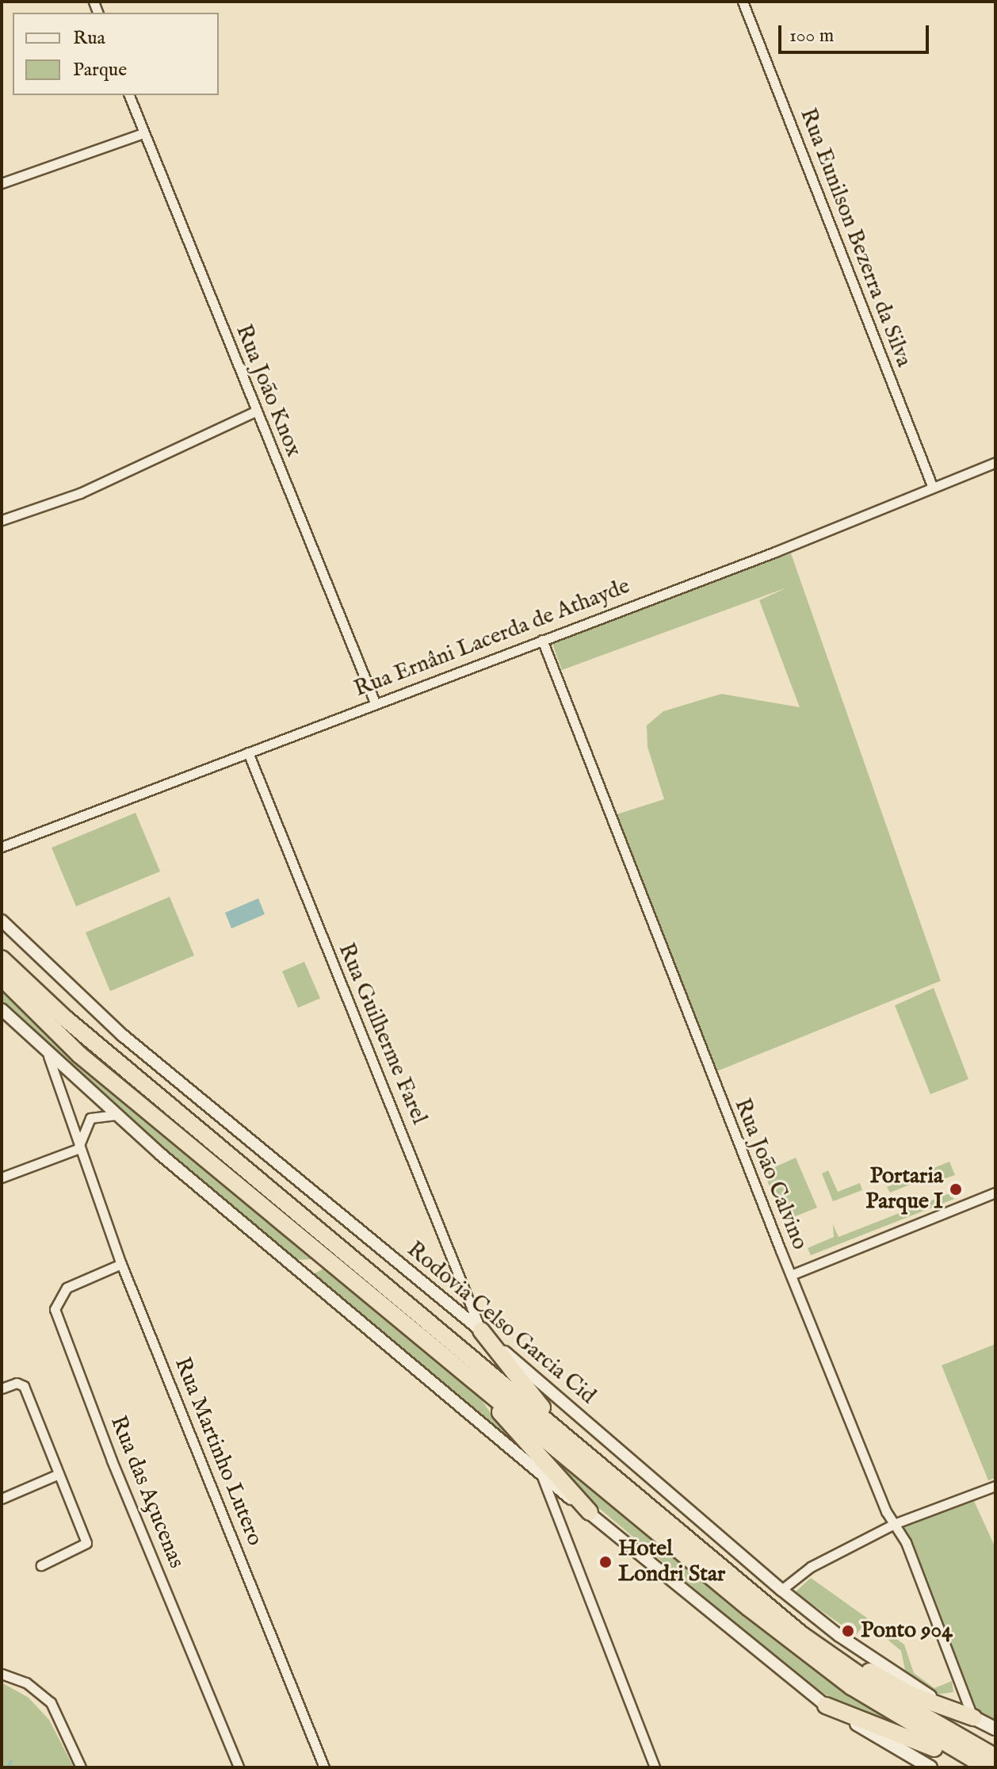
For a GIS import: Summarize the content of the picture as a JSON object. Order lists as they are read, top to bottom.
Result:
{
  "streets": {
    "highway": ["Rodovia Celso Garcia Cid"],
    "street": [
      "Rua Eunilson Bezerra da Silva",
      "Rua João Knox",
      "Rua Ernâni Lacerda de Athayde",
      "Rua Guilherme Farel",
      "Rua João Calvino",
      "Rua Martinho Lutero",
      "Rua das Açucenas"
    ]
  },
  "crossings": [
    ["Rua Eunilson Bezerra da Silva", "Rua Ernâni Lacerda de Athayde"],
    ["Rua João Knox", "Rua Ernâni Lacerda de Athayde"],
    ["Rua Ernâni Lacerda de Athayde", "Rua Guilherme Farel"],
    ["Rua Ernâni Lacerda de Athayde", "Rua João Calvino"],
    ["Rua Guilherme Farel", "Rodovia Celso Garcia Cid"],
    ["Rua João Calvino", "Rodovia Celso Garcia Cid"],
    ["Rua Martinho Lutero", "Rua das Açucenas"]
  ],
  "places": ["Portaria Parque I", "Hotel Londri Star", "Ponto 904"],
  "legend": ["Rua", "Parque"],
  "scale_bar": "100 m"
}
